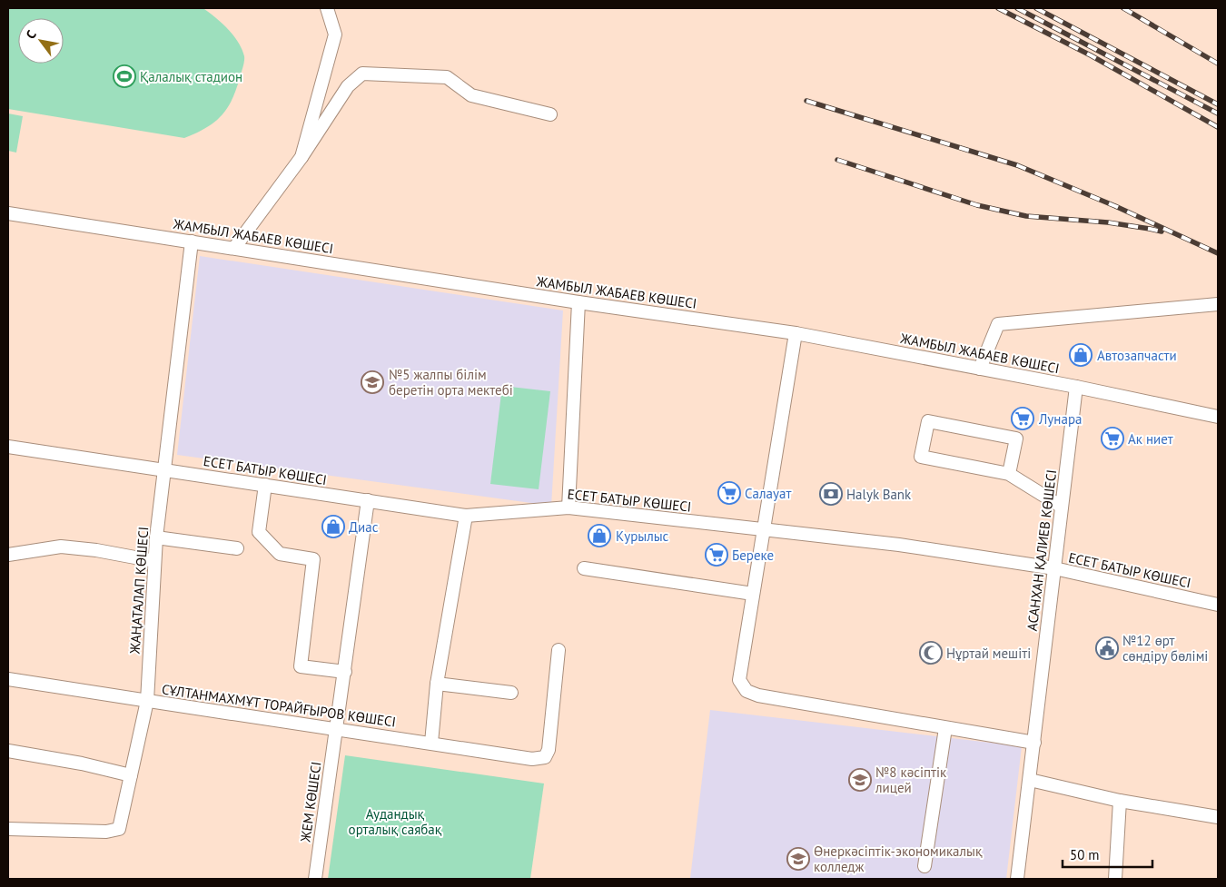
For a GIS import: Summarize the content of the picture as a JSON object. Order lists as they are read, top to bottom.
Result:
{
  "streets": {
    "street": [
      "ЖАМБЫЛ ЖАБАЕВ КӨШЕСІ",
      "ЕСЕТ БАТЫР КӨШЕСІ",
      "АСАНХАН ҚАЛИЕВ КӨШЕСІ",
      "ЖАҢАТАЛАП КӨШЕСІ",
      "СҰЛТАНМАХМҰТ ТОРАЙҒЫРОВ КӨШЕСІ",
      "ЖЕМ КӨШЕСІ"
    ]
  },
  "crossings": [
    ["ЖАМБЫЛ ЖАБАЕВ КӨШЕСІ", "АСАНХАН ҚАЛИЕВ КӨШЕСІ"],
    ["ЖАМБЫЛ ЖАБАЕВ КӨШЕСІ", "ЖАҢАТАЛАП КӨШЕСІ"],
    ["ЕСЕТ БАТЫР КӨШЕСІ", "АСАНХАН ҚАЛИЕВ КӨШЕСІ"],
    ["ЕСЕТ БАТЫР КӨШЕСІ", "ЖАҢАТАЛАП КӨШЕСІ"],
    ["ЕСЕТ БАТЫР КӨШЕСІ", "ЖЕМ КӨШЕСІ"],
    ["ЖАҢАТАЛАП КӨШЕСІ", "СҰЛТАНМАХМҰТ ТОРАЙҒЫРОВ КӨШЕСІ"],
    ["СҰЛТАНМАХМҰТ ТОРАЙҒЫРОВ КӨШЕСІ", "ЖЕМ КӨШЕСІ"]
  ],
  "parks": ["Аудандық орталық саябақ"],
  "places": {
    "sports": ["Қалалық стадион"],
    "shop": ["Автозапчасти", "Диас", "Курылыс"],
    "school or university": ["№5 жалпы білім беретін орта мектебі", "№8 кәсіптік лицей", "Өнеркәсіптік-экономикалық колледж"],
    "supermarket": [
      "Лунара",
      "Ак ниет",
      "Салауат",
      "Береке"
    ],
    "bank": ["Halyk Bank"],
    "public building": ["№12 өрт сөндіру бөлімі"],
    "mosque": ["Нұртай мешіті"]
  },
  "scale_bar": "50 m",
  "north": "top left"
}
